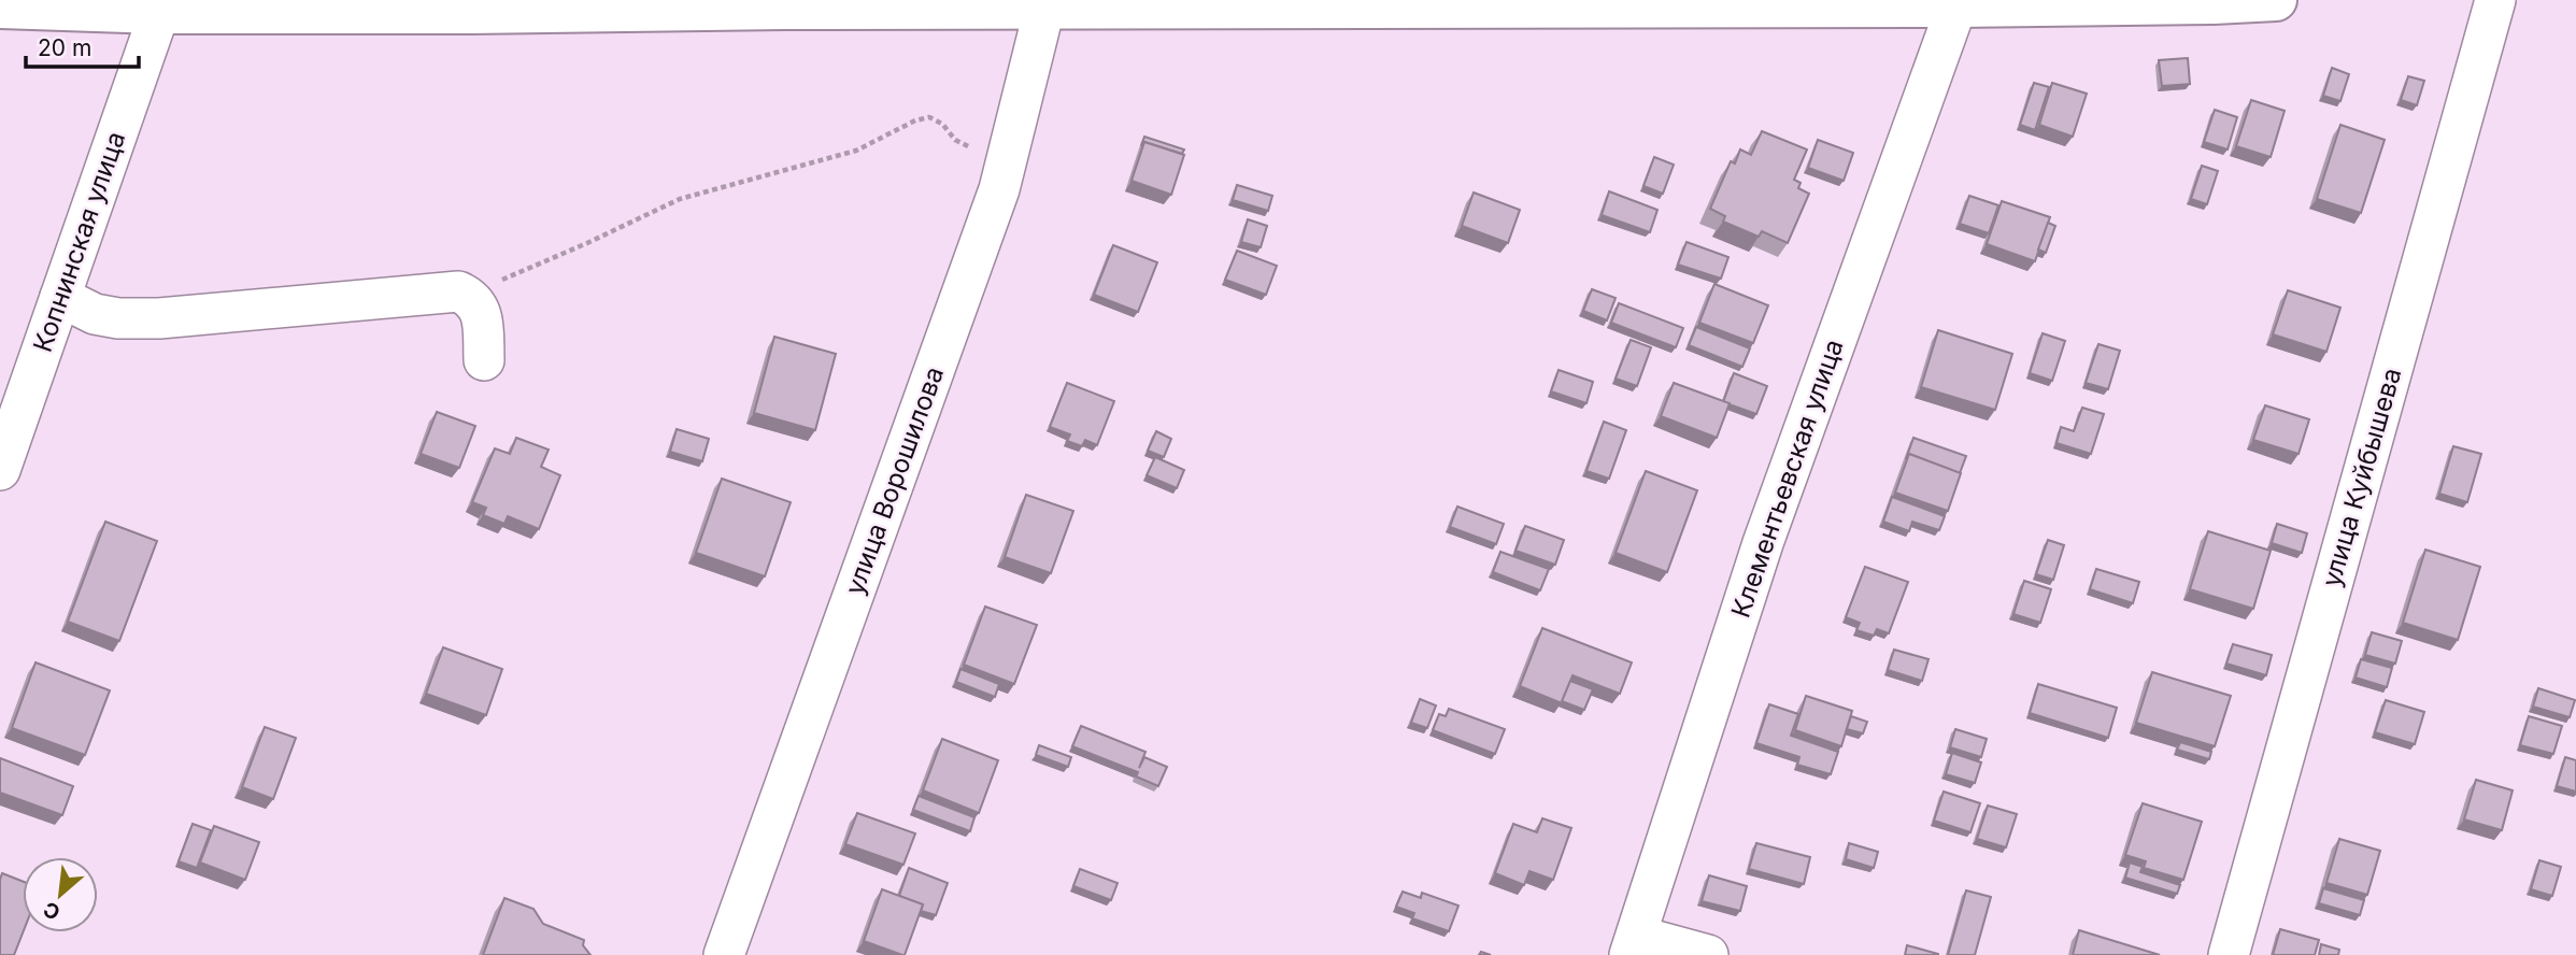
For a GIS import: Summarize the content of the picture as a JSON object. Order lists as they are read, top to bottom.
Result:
{
  "streets": {
    "street": [
      "Копнинская улица",
      "улица Куйбышева",
      "Клементьевская улица",
      "улица Ворошилова"
    ]
  },
  "scale_bar": "20 m",
  "north": "bottom left"
}
